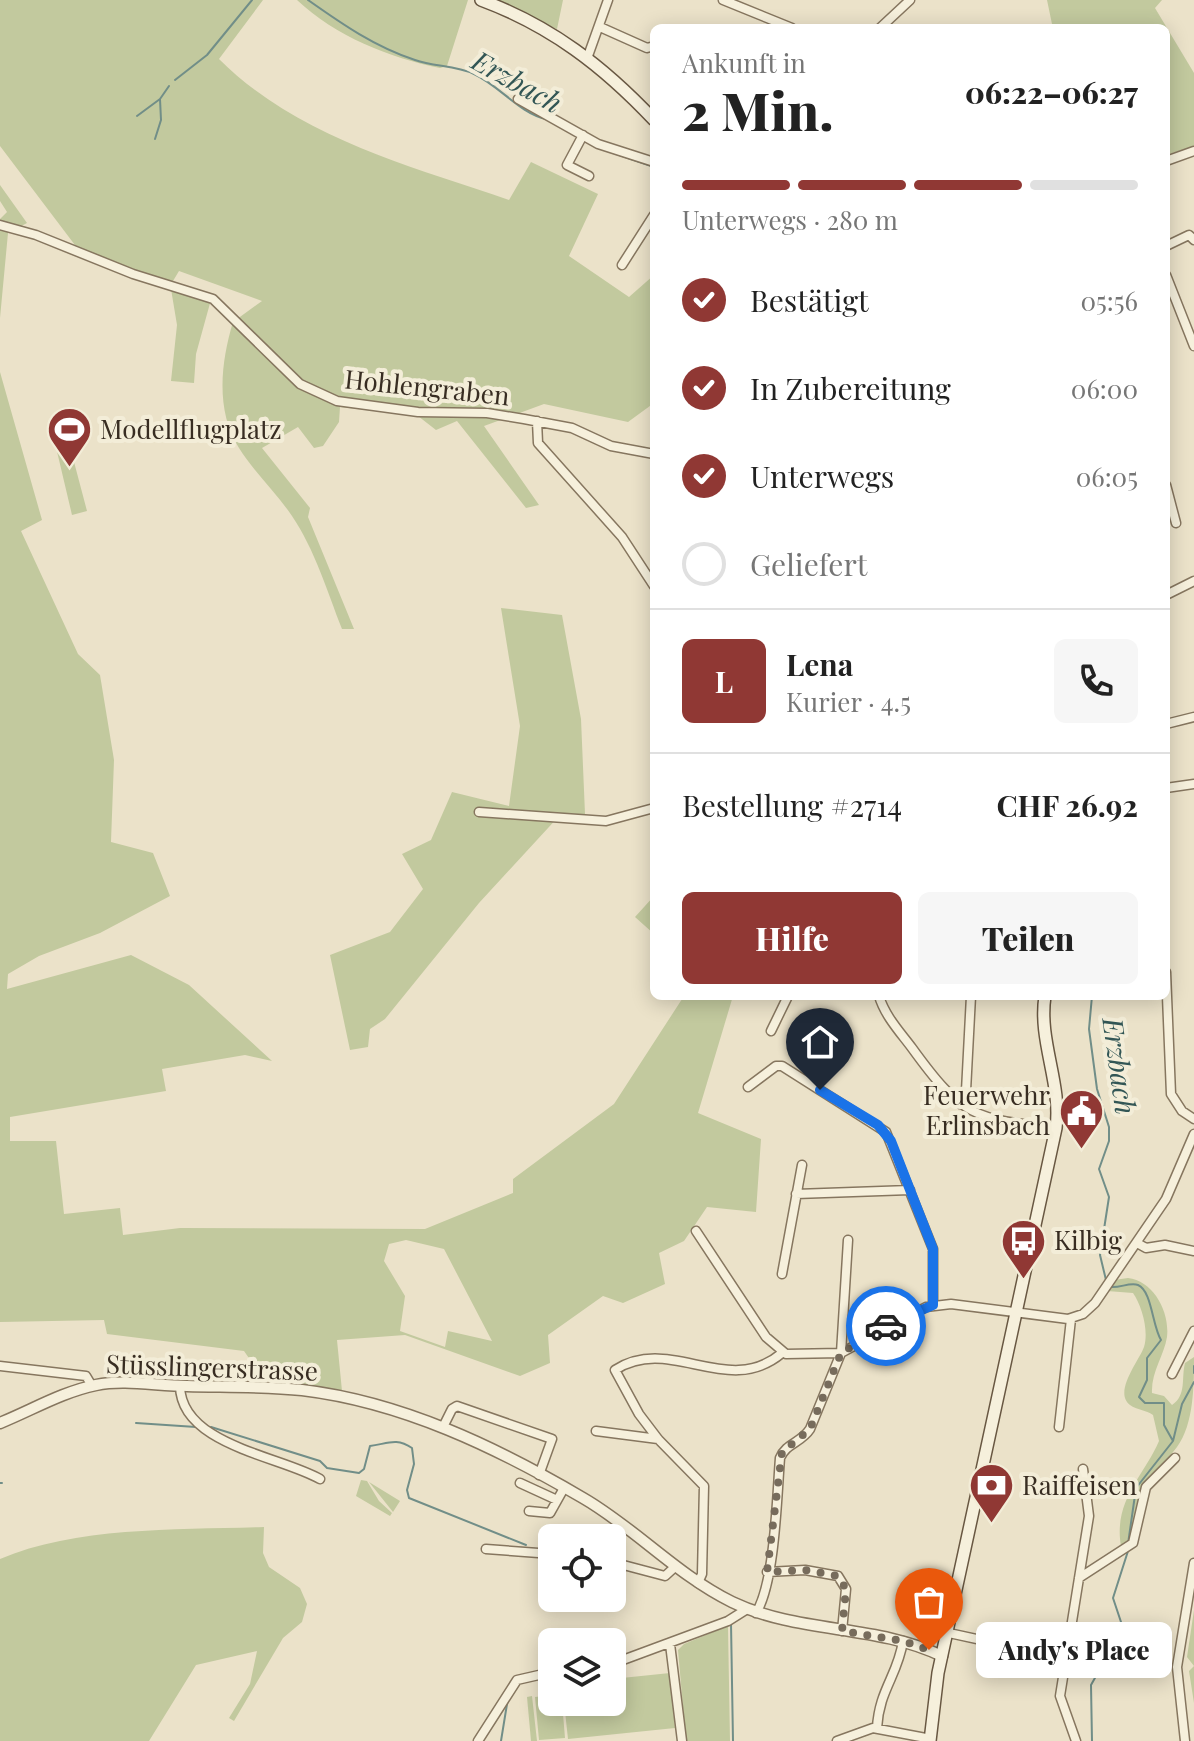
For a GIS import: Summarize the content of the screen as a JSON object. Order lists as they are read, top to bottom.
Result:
{
  "streets": {
    "street": ["Hohlengraben", "Stüsslingerstrasse"]
  },
  "water": ["Erzbach"],
  "places": {
    "sports": ["Modellflugplatz"],
    "public building": ["Feuerwehr Erlinsbach"],
    "bus stop": ["Kilbig"],
    "bank": ["Raiffeisen"],
    "other": ["Andy's Place"]
  },
  "page": {
    "heading": ["2 Min.", "Ankunft in", "06:22–06:27"],
    "panel": [
      "Lena",
      "Kurier · 4.5",
      "Bestellung #2714",
      "CHF 26.92"
    ],
    "bar": "Unterwegs · 280 m",
    "list": [
      ["Bestätigt", "05:56"],
      ["In Zubereitung", "06:00"],
      ["Unterwegs", "06:05"],
      "Geliefert"
    ],
    "round": "L",
    "buttons": ["Hilfe", "Teilen"],
    "bubble": "Andy's Place"
  }
}
